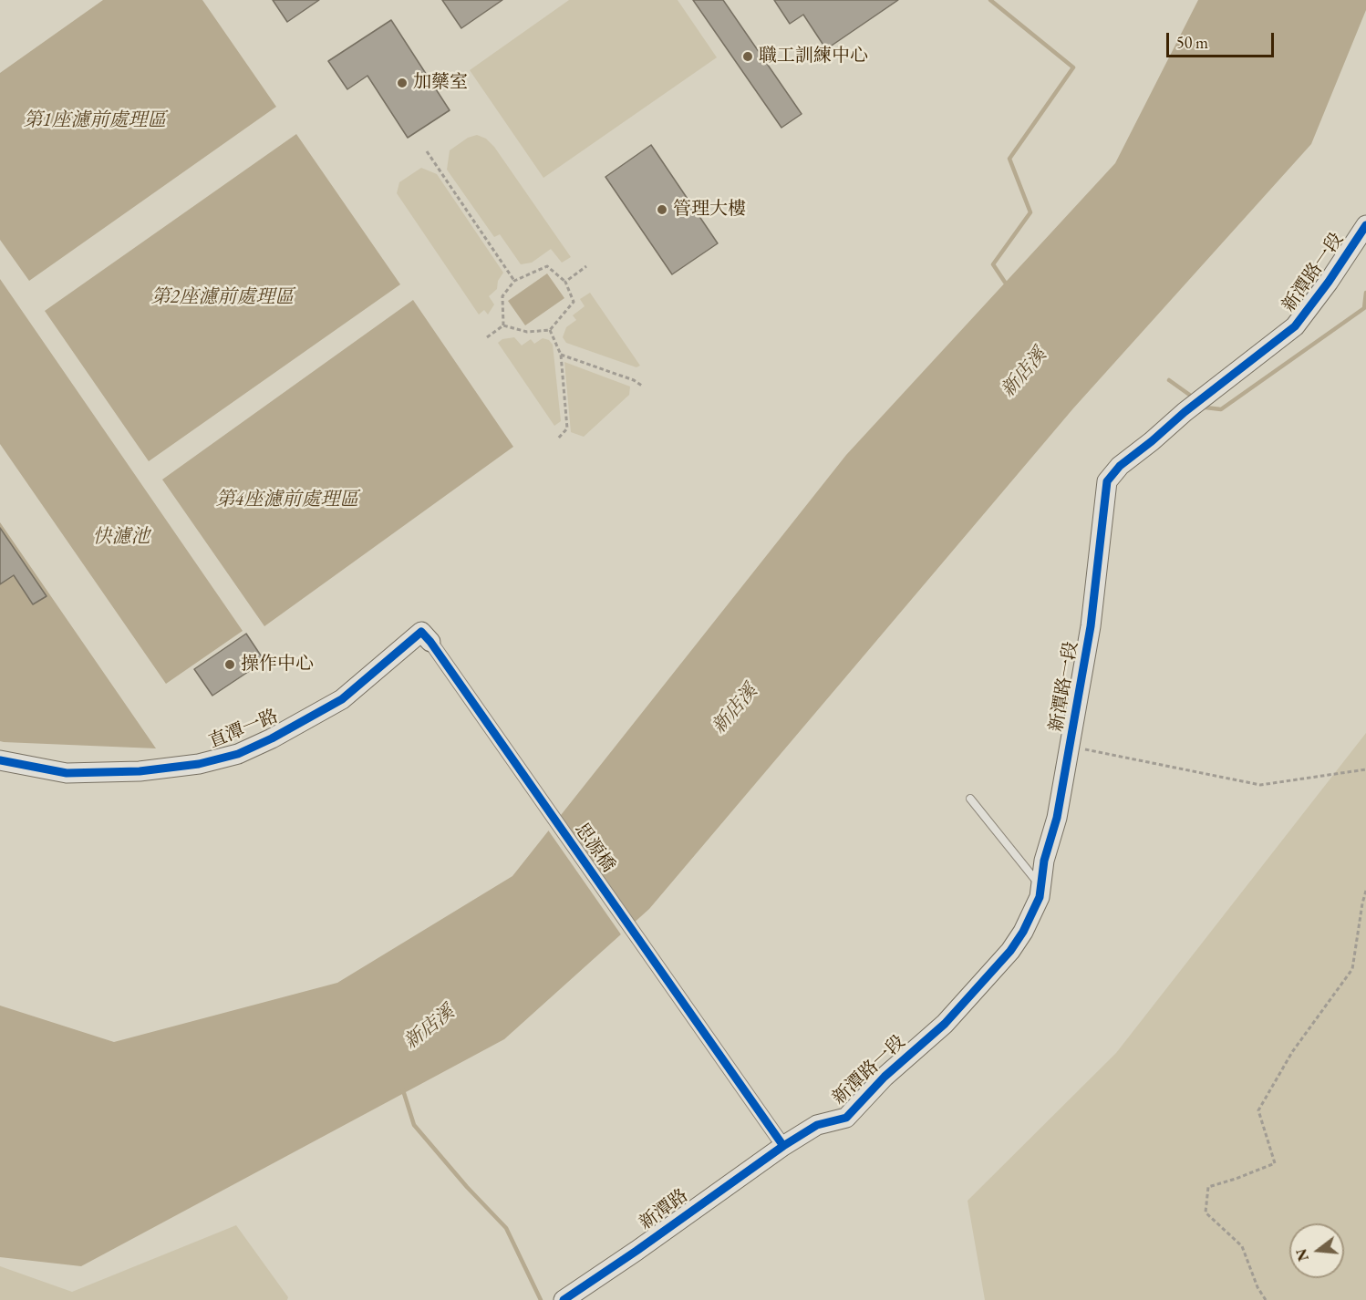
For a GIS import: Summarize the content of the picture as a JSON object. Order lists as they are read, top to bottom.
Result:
{
  "streets": {
    "street": [
      "新潭路一段",
      "直潭一路",
      "思源橋",
      "新潭路"
    ]
  },
  "crossings": [
    ["新潭路一段", "思源橋"],
    ["新潭路一段", "新潭路"],
    ["直潭一路", "思源橋"],
    ["思源橋", "新潭路"]
  ],
  "water": [
    "第1座濾前處理區",
    "第2座濾前處理區",
    "新店溪",
    "第4座濾前處理區",
    "快濾池"
  ],
  "places": [
    "職工訓練中心",
    "加藥室",
    "管理大樓",
    "操作中心"
  ],
  "scale_bar": "50 m",
  "north": "left"
}
